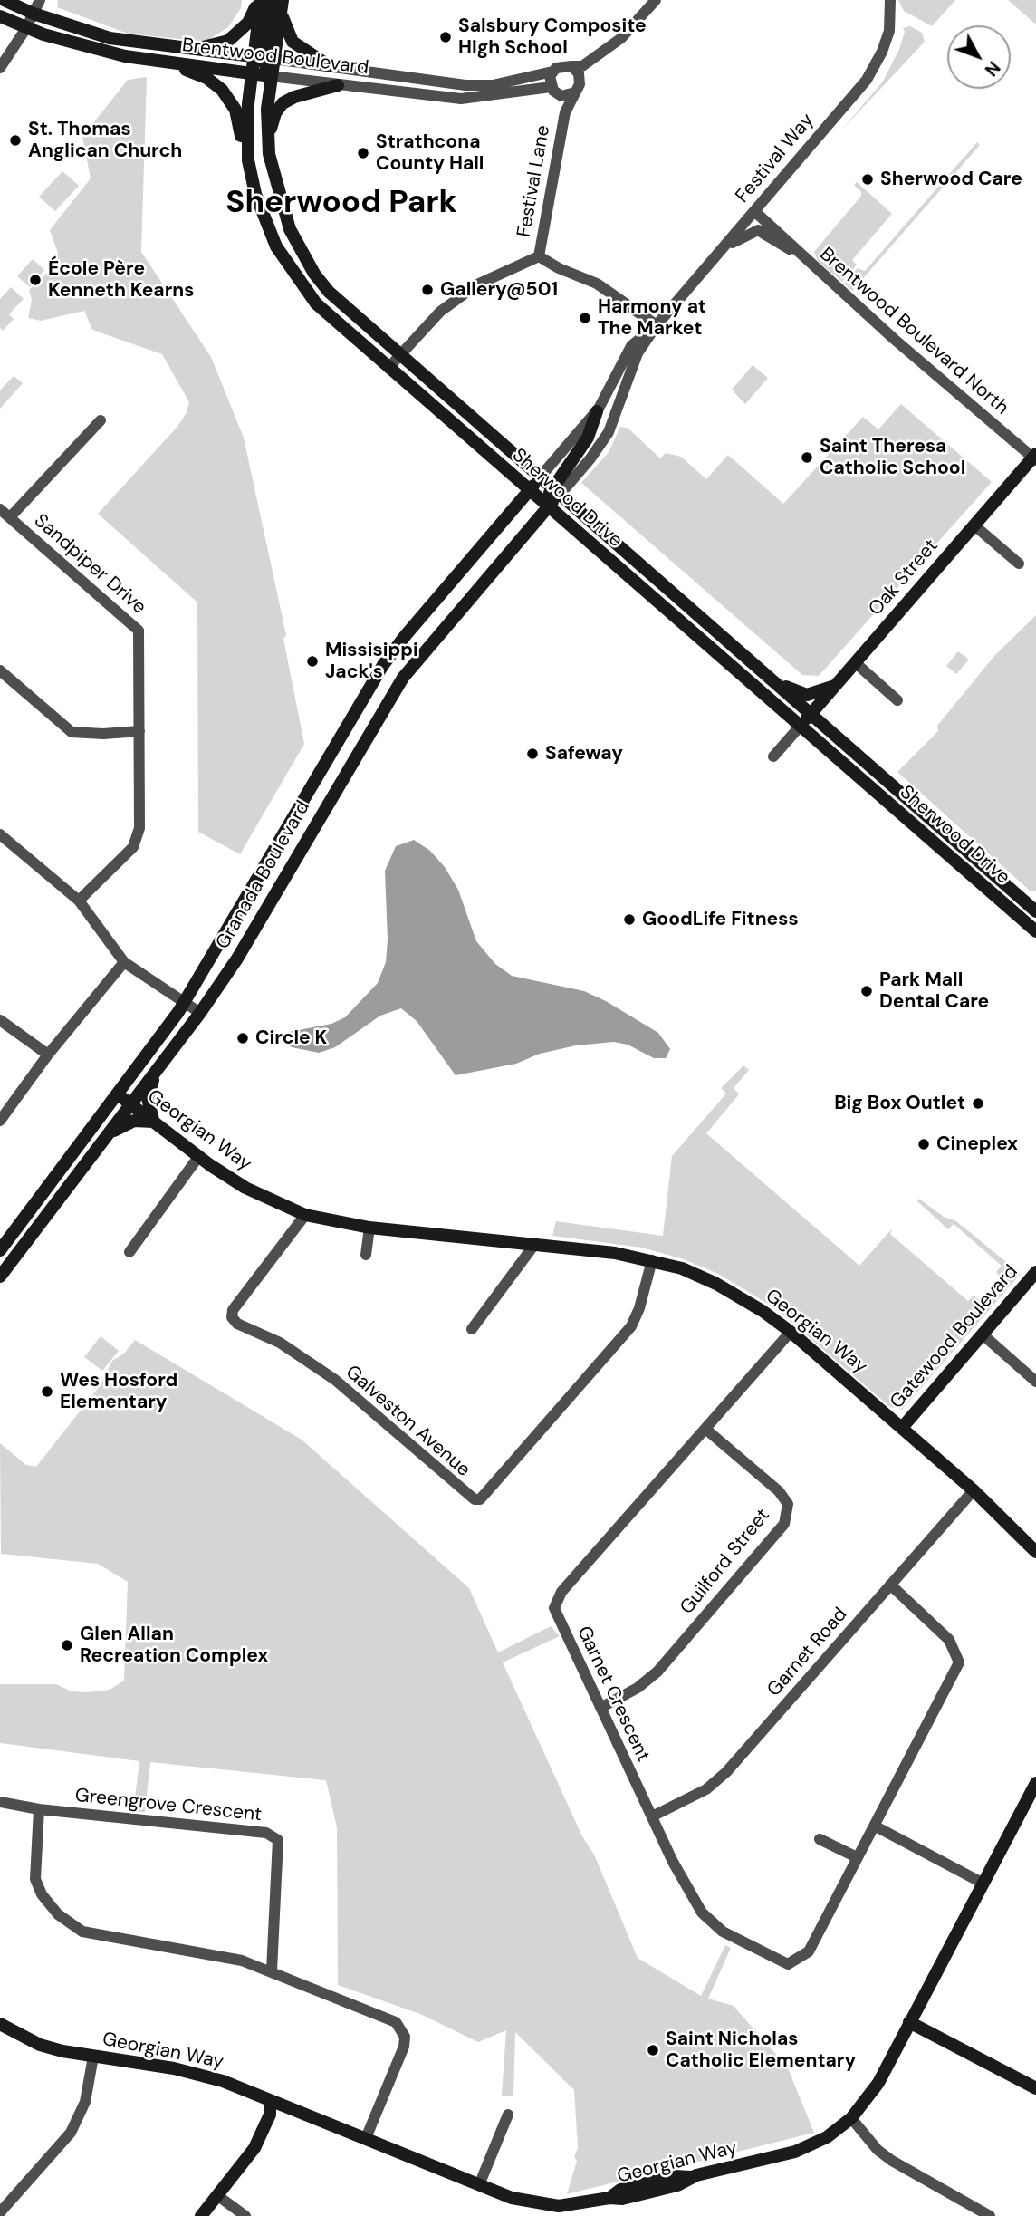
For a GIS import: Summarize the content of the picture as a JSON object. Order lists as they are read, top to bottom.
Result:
{
  "streets": {
    "main road": [
      "Brentwood Boulevard",
      "Sherwood Drive",
      "Oak Street",
      "Granada Boulevard",
      "Georgian Way",
      "Gatewood Boulevard"
    ],
    "street": [
      "Festival Way",
      "Festival Lane",
      "Brentwood Boulevard North",
      "Sandpiper Drive",
      "Galveston Avenue",
      "Guilford Street",
      "Garnet Road",
      "Garnet Crescent",
      "Greengrove Crescent"
    ]
  },
  "crossings": [
    ["Brentwood Boulevard", "Festival Lane"],
    ["Brentwood Boulevard", "Sherwood Drive"],
    ["Festival Way", "Sherwood Drive"],
    ["Festival Way", "Granada Boulevard"],
    ["Brentwood Boulevard North", "Oak Street"],
    ["Sherwood Drive", "Oak Street"],
    ["Sherwood Drive", "Granada Boulevard"],
    ["Granada Boulevard", "Georgian Way"],
    ["Georgian Way", "Gatewood Boulevard"],
    ["Georgian Way", "Galveston Avenue"],
    ["Georgian Way", "Garnet Road"],
    ["Georgian Way", "Garnet Crescent"],
    ["Guilford Street", "Garnet Crescent"],
    ["Garnet Road", "Garnet Crescent"]
  ],
  "districts": ["Sherwood Park"],
  "places": [
    "Salsbury Composite High School",
    "St. Thomas Anglican Church",
    "Strathcona County Hall",
    "Sherwood Care",
    "École Père Kenneth Kearns",
    "Gallery@501",
    "Harmony at The Market",
    "Saint Theresa Catholic School",
    "Missisippi Jack's",
    "Safeway",
    "GoodLife Fitness",
    "Park Mall Dental Care",
    "Circle K",
    "Big Box Outlet",
    "Cineplex",
    "Wes Hosford Elementary",
    "Glen Allan Recreation Complex",
    "Saint Nicholas Catholic Elementary"
  ],
  "north": "bottom right"
}
